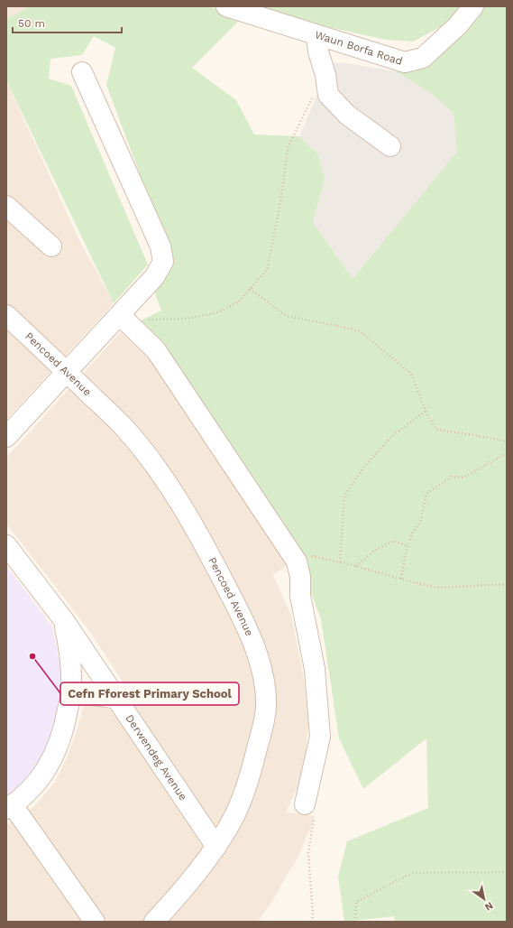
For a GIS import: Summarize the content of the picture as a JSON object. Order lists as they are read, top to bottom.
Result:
{
  "streets": {
    "street": ["Waun Borfa Road", "Pencoed Avenue", "Derwendeg Avenue"]
  },
  "crossings": [
    ["Pencoed Avenue", "Derwendeg Avenue"]
  ],
  "places": ["Cefn Fforest Primary School"],
  "scale_bar": "50 m",
  "north": "bottom right"
}
